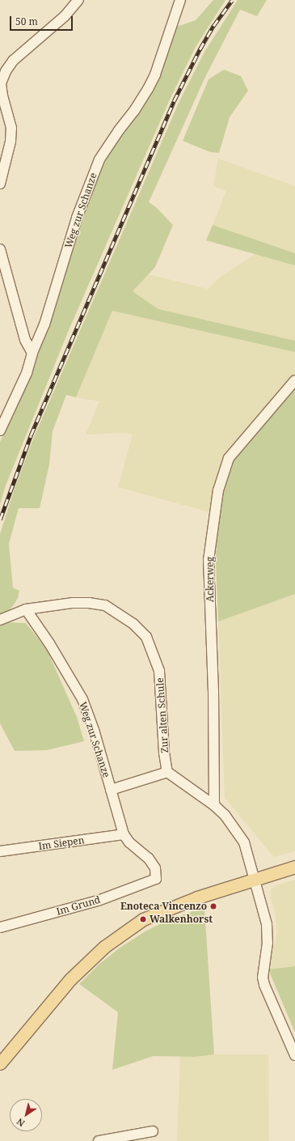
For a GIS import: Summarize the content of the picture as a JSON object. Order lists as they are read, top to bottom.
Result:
{
  "streets": {
    "street": [
      "Weg zur Schanze",
      "Ackerweg",
      "Zur alten Schule",
      "Im Siepen",
      "Im Grund"
    ]
  },
  "crossings": [
    ["Weg zur Schanze", "Zur alten Schule"],
    ["Weg zur Schanze", "Im Siepen"],
    ["Weg zur Schanze", "Im Grund"]
  ],
  "places": ["Enoteca Vincenzo", "Walkenhorst"],
  "scale_bar": "50 m",
  "north": "bottom left"
}
